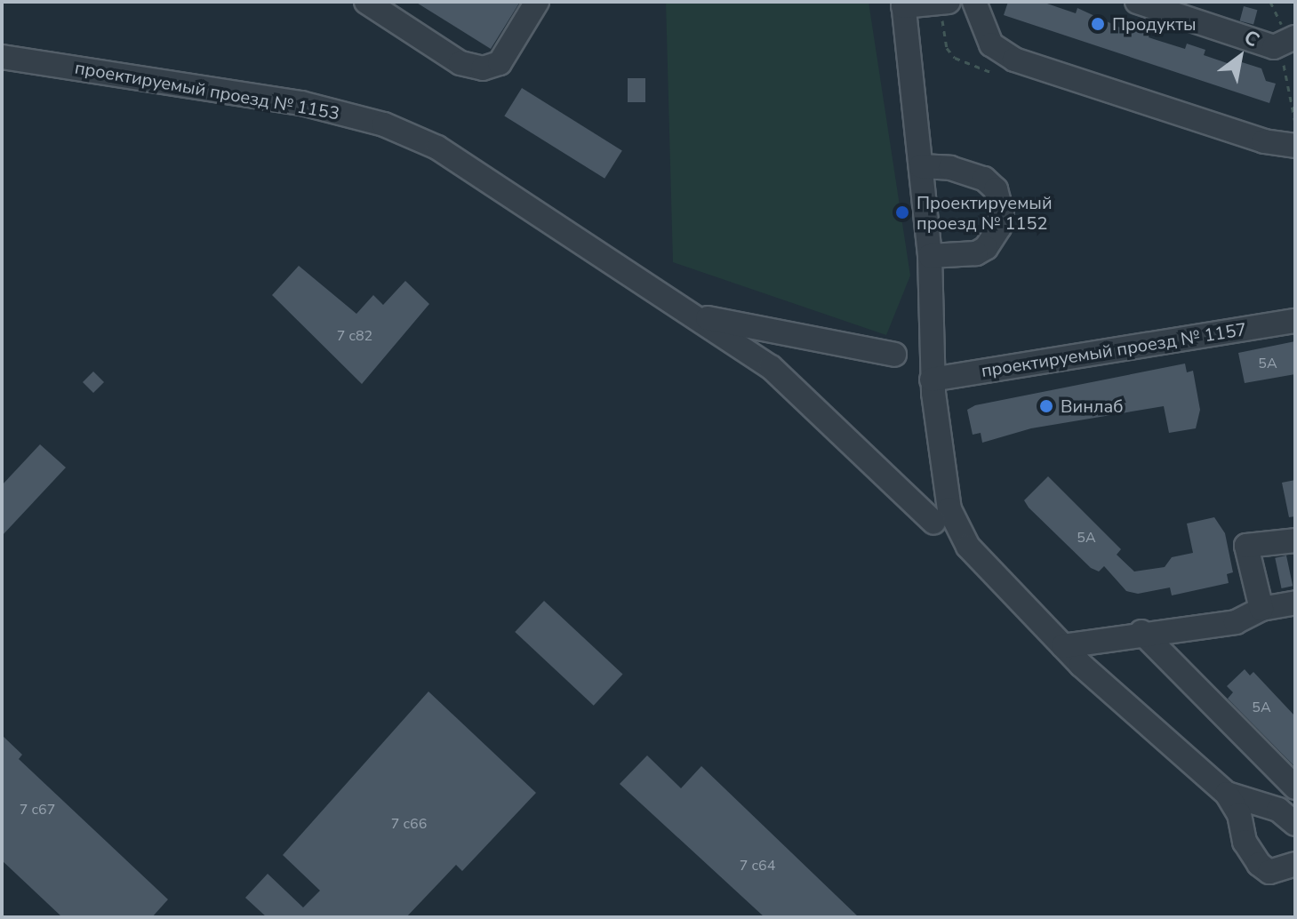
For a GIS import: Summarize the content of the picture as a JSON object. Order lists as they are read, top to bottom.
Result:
{
  "streets": {
    "street": ["проектируемый проезд № 1153", "проектируемый проезд № 1157"]
  },
  "places": ["Продукты", "Проектируемый проезд № 1152", "Винлаб"],
  "house_numbers": [
    "7 c82",
    "5А",
    "5А",
    "5А",
    "7 с67",
    "7 с66",
    "7 с64"
  ],
  "north": "top right"
}
